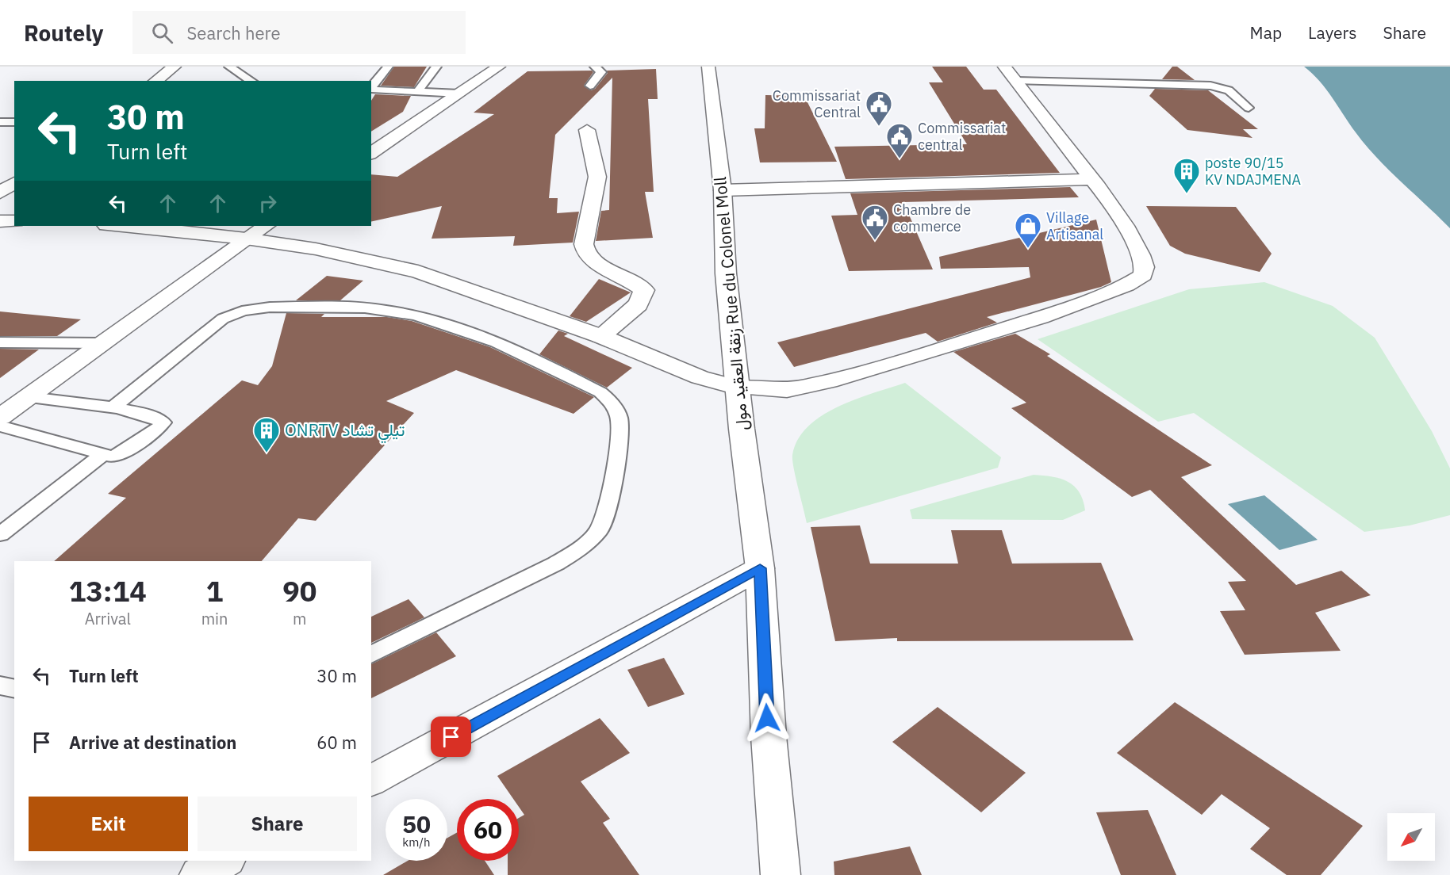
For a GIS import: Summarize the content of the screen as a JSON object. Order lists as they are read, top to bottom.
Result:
{
  "streets": {
    "street": ["زنقة العقيد مول Rue du Colonel Moll"]
  },
  "places": {
    "public building": ["Commissariat Central", "Commissariat central", "Chambre de commerce"],
    "building": ["poste 90/15 KV NDAJMENA", "ONRTV تيلي تشاد"],
    "shop": ["Village Artisanal"]
  },
  "north": "bottom left",
  "page": {
    "header": "Routely",
    "search": "Search here",
    "nav": ["Map", "Layers", "Share"],
    "turn": ["30 m", "Turn left"],
    "eta": [
      "13:14",
      "Arrival",
      "1",
      "min",
      "90",
      "m"
    ],
    "list": [
      {
        "name": "Turn left",
        "value": "30 m"
      },
      {
        "name": "Arrive at destination",
        "value": "60 m"
      }
    ],
    "buttons": ["Exit", "Share"],
    "speed": "50 km/h",
    "limit": "60"
  }
}
